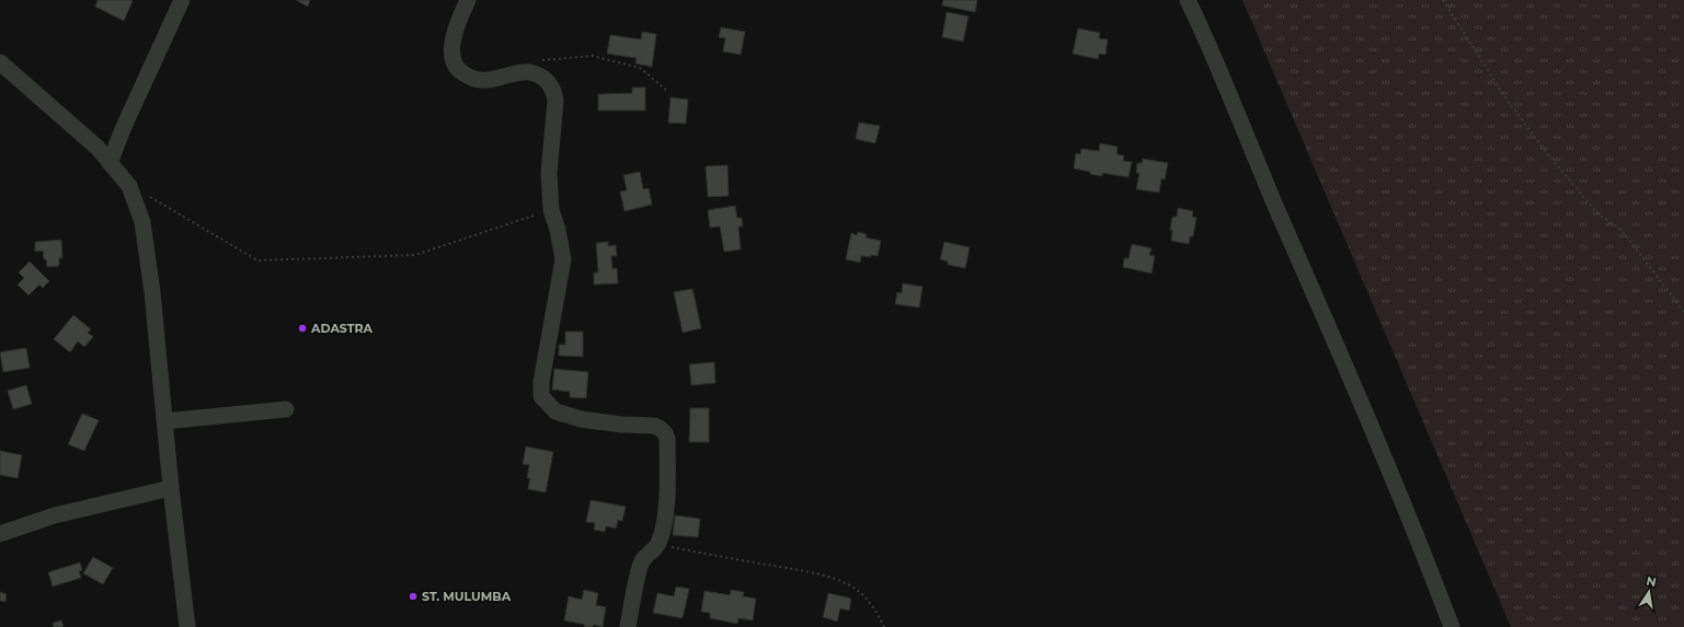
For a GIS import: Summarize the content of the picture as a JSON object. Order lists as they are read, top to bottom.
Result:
{
  "places": ["ADASTRA", "ST. MULUMBA"],
  "north": "top"
}
